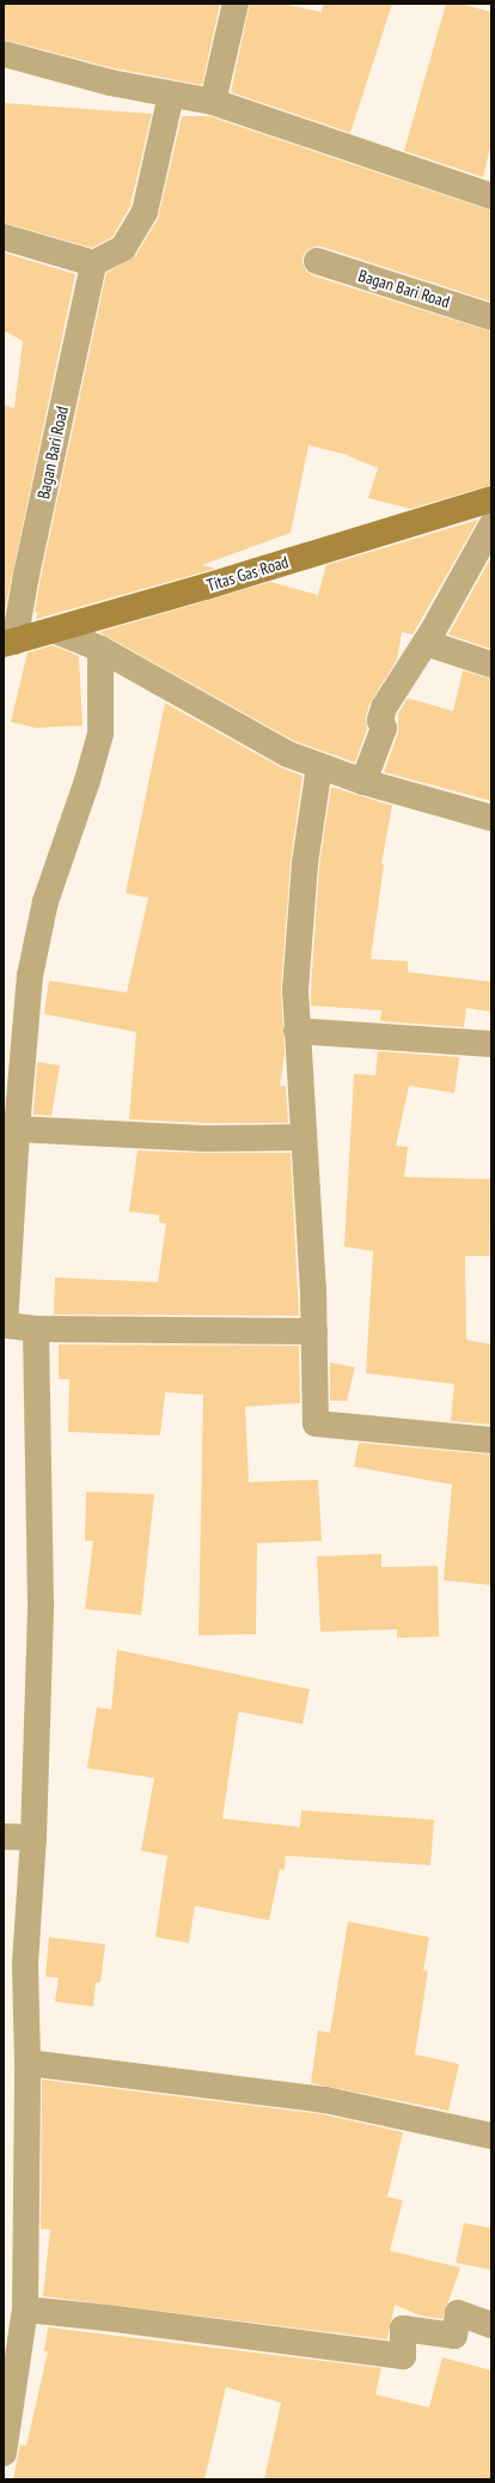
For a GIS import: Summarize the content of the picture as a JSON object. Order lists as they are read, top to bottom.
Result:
{
  "streets": {
    "street": ["Bagan Bari Road", "Titas Gas Road"]
  },
  "crossings": [
    ["Bagan Bari Road", "Titas Gas Road"]
  ]
}
